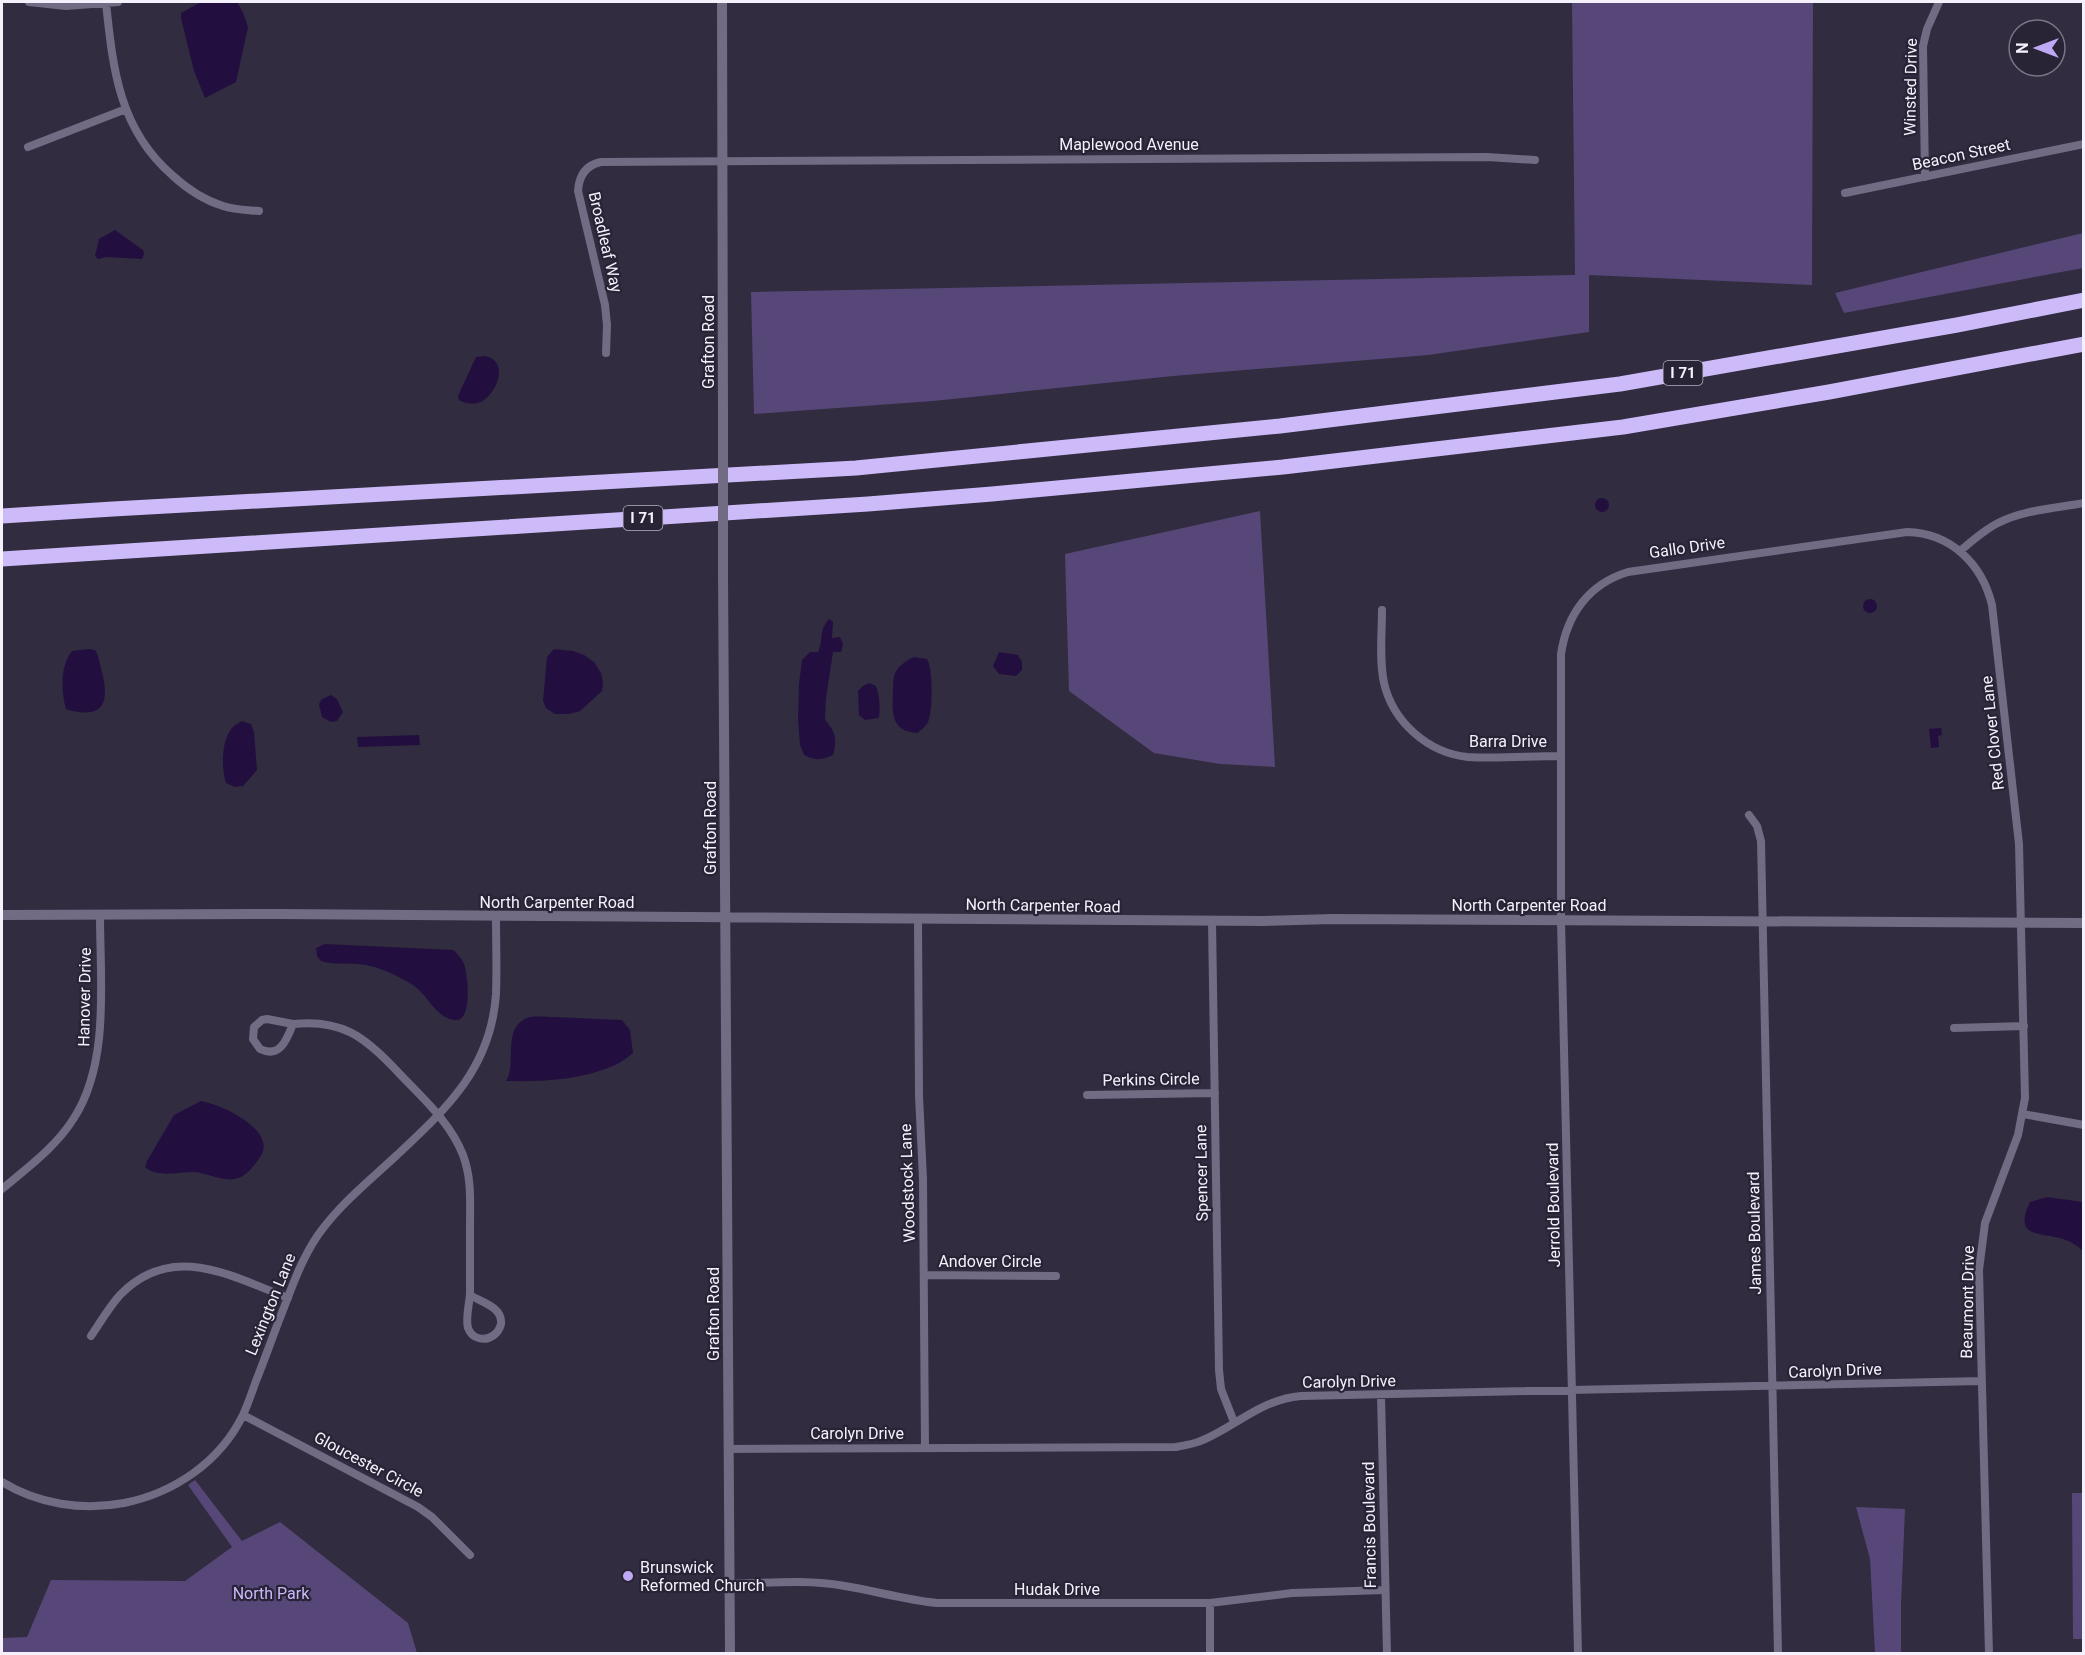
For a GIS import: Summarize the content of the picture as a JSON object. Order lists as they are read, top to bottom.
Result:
{
  "streets": {
    "highway": ["I 71"],
    "street": [
      "Winsted Drive",
      "Maplewood Avenue",
      "Beacon Street",
      "Broadleaf Way",
      "Grafton Road",
      "Gallo Drive",
      "Red Clover Lane",
      "Barra Drive",
      "North Carpenter Road",
      "Hanover Drive",
      "Perkins Circle",
      "Spencer Lane",
      "Woodstock Lane",
      "Jerrold Boulevard",
      "James Boulevard",
      "Andover Circle",
      "Beaumont Drive",
      "Lexington Lane",
      "Carolyn Drive",
      "Gloucester Circle",
      "Francis Boulevard",
      "Hudak Drive"
    ]
  },
  "crossings": [
    ["Winsted Drive", "Beacon Street"],
    ["Maplewood Avenue", "Broadleaf Way"],
    ["Maplewood Avenue", "Grafton Road"],
    ["Broadleaf Way", "Grafton Road"],
    ["Grafton Road", "North Carpenter Road"],
    ["Grafton Road", "Carolyn Drive"],
    ["Grafton Road", "Hudak Drive"],
    ["Gallo Drive", "Red Clover Lane"],
    ["Gallo Drive", "Barra Drive"],
    ["Gallo Drive", "Jerrold Boulevard"],
    ["Red Clover Lane", "North Carpenter Road"],
    ["Red Clover Lane", "Beaumont Drive"],
    ["Barra Drive", "Jerrold Boulevard"],
    ["North Carpenter Road", "Hanover Drive"],
    ["North Carpenter Road", "Spencer Lane"],
    ["North Carpenter Road", "Woodstock Lane"],
    ["North Carpenter Road", "Jerrold Boulevard"],
    ["North Carpenter Road", "James Boulevard"],
    ["North Carpenter Road", "Beaumont Drive"],
    ["North Carpenter Road", "Lexington Lane"],
    ["Perkins Circle", "Spencer Lane"],
    ["Spencer Lane", "Carolyn Drive"],
    ["Woodstock Lane", "Andover Circle"],
    ["Woodstock Lane", "Carolyn Drive"],
    ["Jerrold Boulevard", "Carolyn Drive"],
    ["James Boulevard", "Carolyn Drive"],
    ["Beaumont Drive", "Carolyn Drive"],
    ["Lexington Lane", "Gloucester Circle"],
    ["Carolyn Drive", "Francis Boulevard"],
    ["Francis Boulevard", "Hudak Drive"]
  ],
  "parks": ["North Park"],
  "places": ["Brunswick Reformed Church"],
  "north": "left"
}
